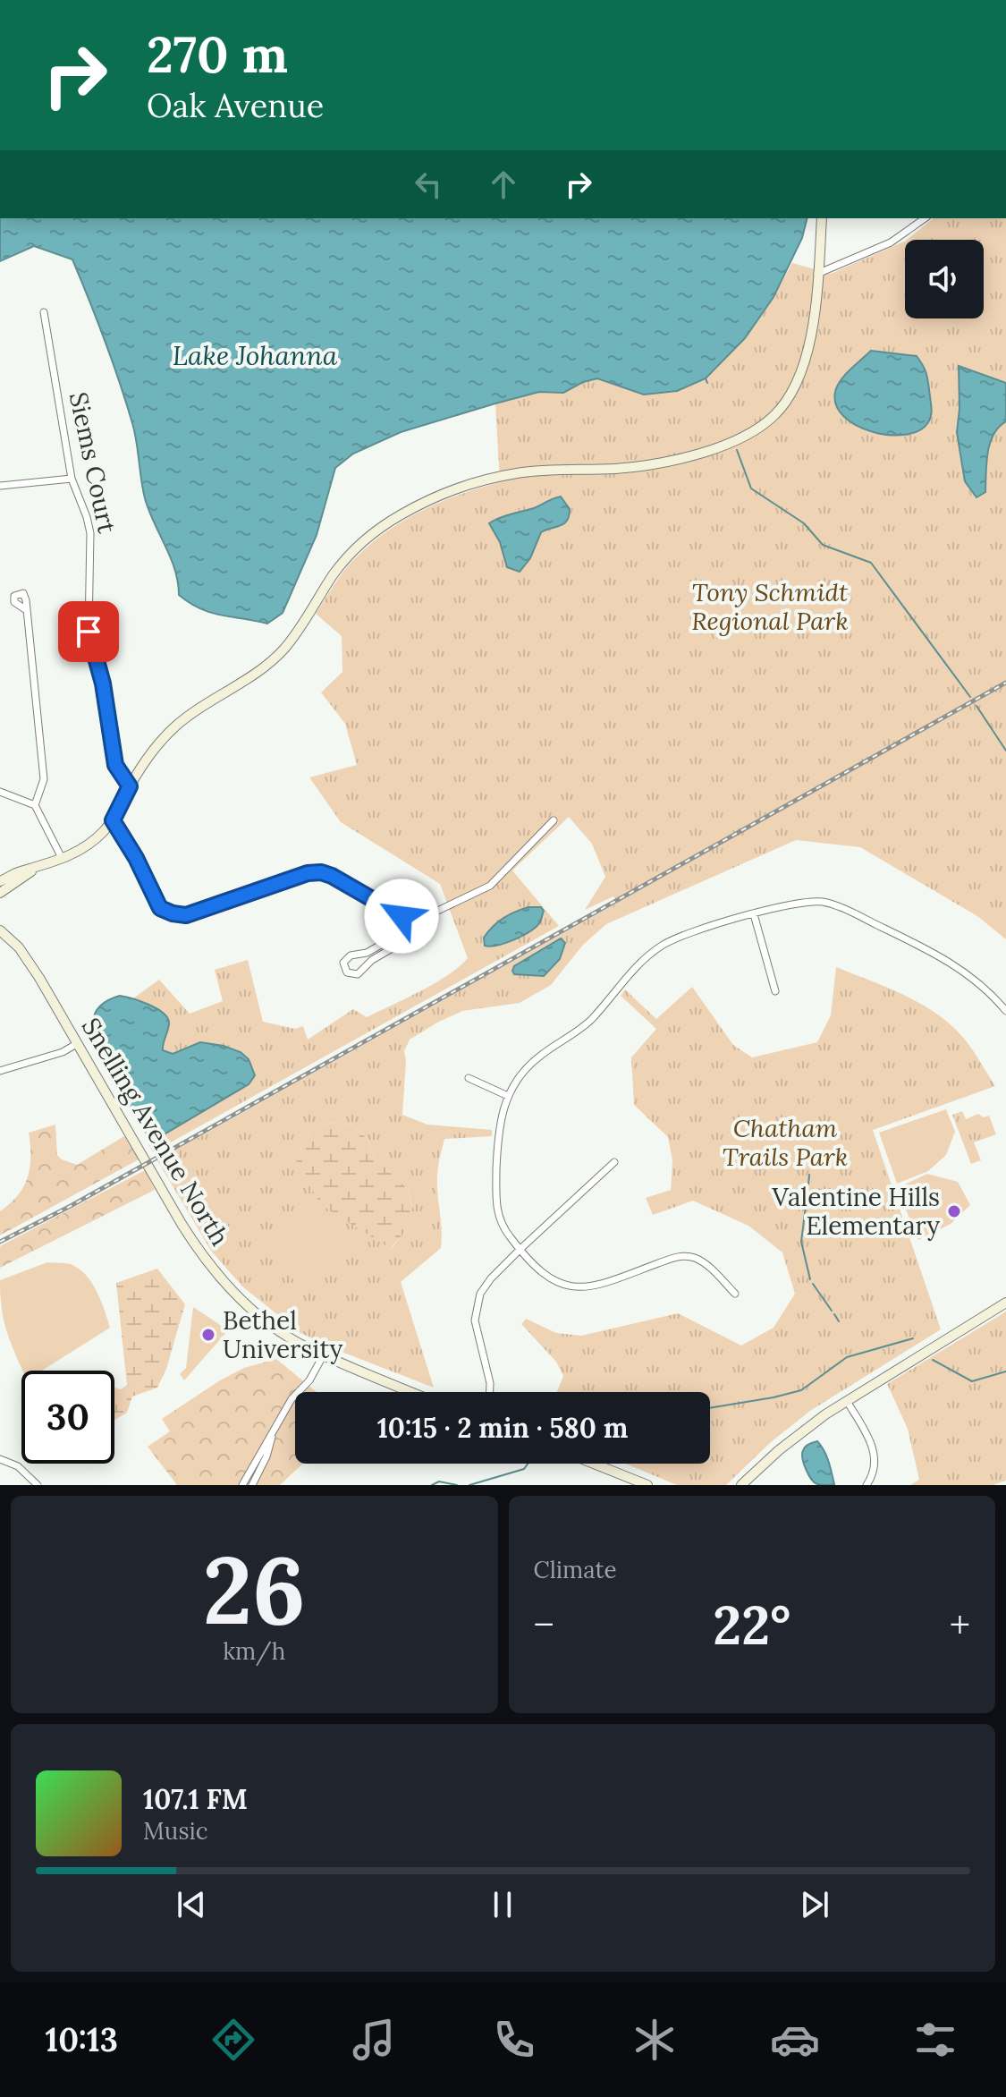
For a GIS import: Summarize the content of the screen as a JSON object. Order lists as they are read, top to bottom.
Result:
{
  "streets": {
    "street": ["Siems Court", "Snelling Avenue North"]
  },
  "water": ["Lake Johanna"],
  "parks": ["Tony Schmidt Regional Park", "Chatham Trails Park"],
  "places": ["Valentine Hills Elementary", "Bethel University"],
  "page": {
    "turn": ["270 m", "Oak Avenue"],
    "limit": "30",
    "trip": "10:15 · 2 min · 580 m",
    "tile": [
      ["26", "km/h"],
      "Climate"
    ],
    "heat": ["−", "22°", "+"],
    "song": ["107.1 FM", "Music"],
    "tabs": "10:13"
  }
}
